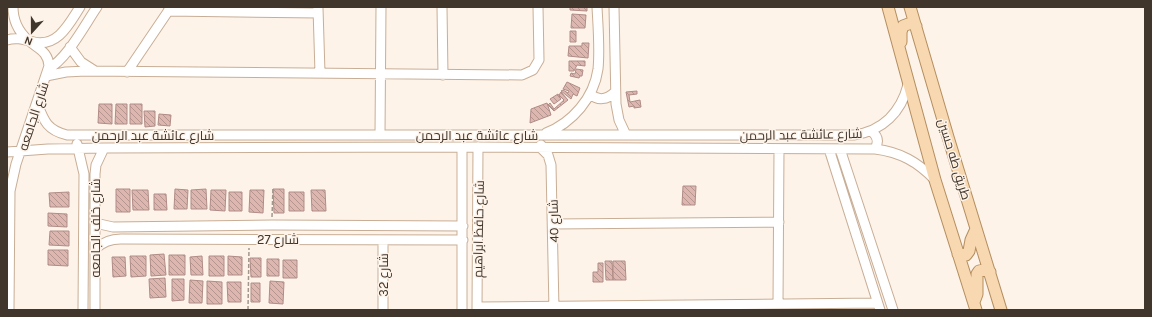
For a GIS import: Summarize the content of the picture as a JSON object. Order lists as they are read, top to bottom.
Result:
{
  "streets": {
    "main road": ["طريق طه حسين"],
    "street": [
      "شارع الجامعه",
      "شارع عائشة عبد الرحمن",
      "شارع 40",
      "شارع خلف الجامعه",
      "شارع حافظ ابراهيم",
      "شارع 27",
      "شارع 32"
    ]
  },
  "crossings": [
    ["شارع الجامعه", "شارع عائشة عبد الرحمن"],
    ["شارع عائشة عبد الرحمن", "طريق طه حسين"],
    ["شارع عائشة عبد الرحمن", "شارع 40"],
    ["شارع عائشة عبد الرحمن", "شارع خلف الجامعه"],
    ["شارع عائشة عبد الرحمن", "شارع حافظ ابراهيم"],
    ["شارع خلف الجامعه", "شارع 27"],
    ["شارع حافظ ابراهيم", "شارع 27"],
    ["شارع 27", "شارع 32"]
  ],
  "north": "bottom"
}
